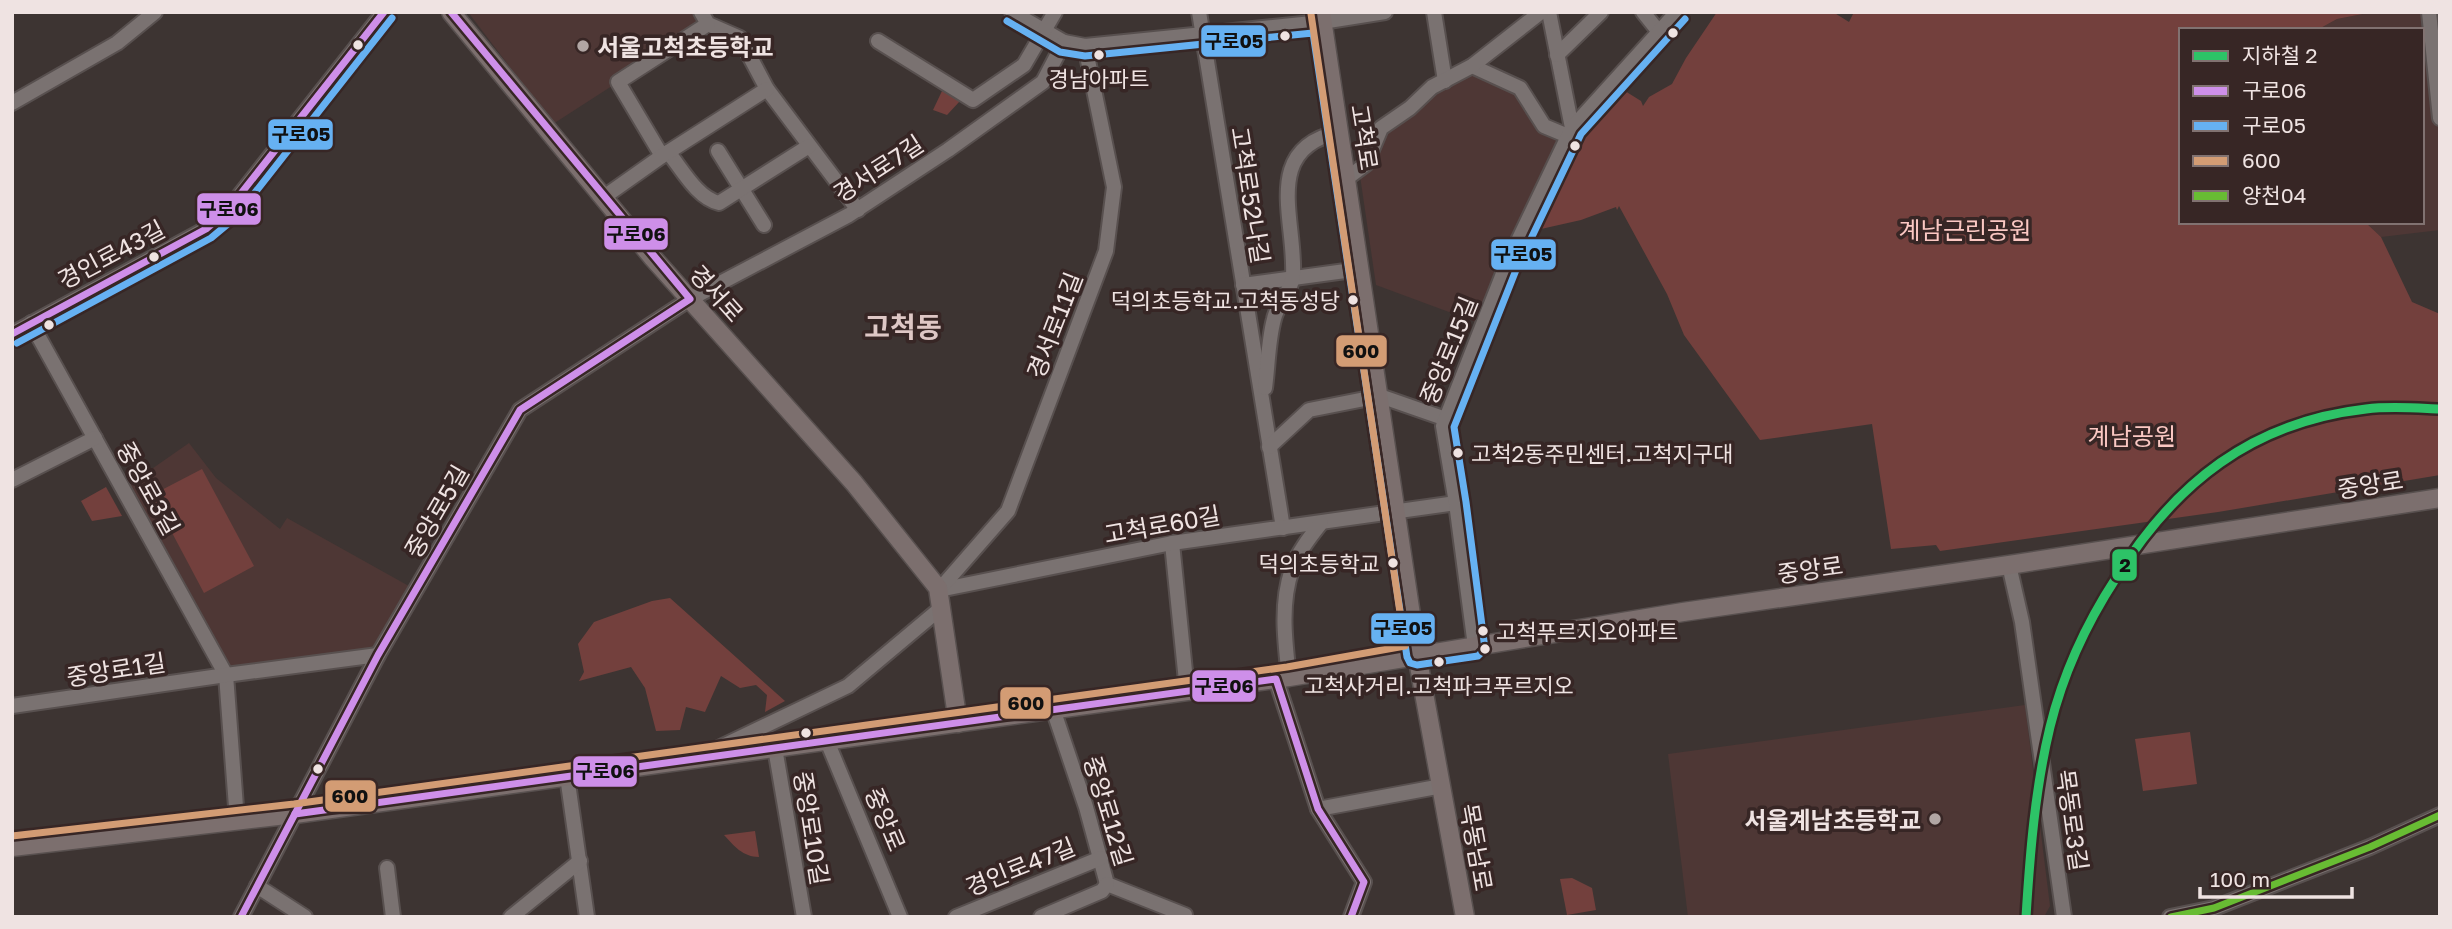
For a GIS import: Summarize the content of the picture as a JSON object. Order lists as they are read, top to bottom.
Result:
{
  "streets": {
    "main road": [
      "고척로",
      "경서로",
      "중앙로",
      "목동남로"
    ],
    "street": [
      "경서로7길",
      "고척로52나길",
      "경인로43길",
      "경서로11길",
      "중앙로15길",
      "중앙로3길",
      "중앙로5길",
      "고척로60길",
      "중앙로1길",
      "중앙로12길",
      "목동로3길",
      "중앙로10길",
      "경인로47길"
    ]
  },
  "crossings": [
    ["고척로", "중앙로"],
    ["고척로", "고척로60길"],
    ["고척로", "목동남로"],
    ["경서로7길", "경서로"],
    ["경서로7길", "중앙로5길"],
    ["고척로52나길", "고척로60길"],
    ["경인로43길", "중앙로3길"],
    ["경서로", "경서로11길"],
    ["경서로", "중앙로5길"],
    ["경서로", "고척로60길"],
    ["경서로11길", "고척로60길"],
    ["중앙로15길", "중앙로"],
    ["중앙로", "중앙로3길"],
    ["중앙로", "중앙로5길"],
    ["중앙로", "중앙로12길"],
    ["중앙로", "목동로3길"],
    ["중앙로", "중앙로10길"],
    ["중앙로", "목동남로"],
    ["중앙로3길", "중앙로1길"],
    ["중앙로12길", "경인로47길"]
  ],
  "districts": ["고척동"],
  "parks": ["계남근린공원", "계남공원"],
  "places": [
    "서울고척초등학교",
    "경남아파트",
    "덕의초등학교.고척동성당",
    "고척2동주민센터.고척지구대",
    "덕의초등학교",
    "고척푸르지오아파트",
    "고척사거리.고척파크푸르지오",
    "서울계남초등학교"
  ],
  "lines": [
    "transit line 구로06",
    "transit line 600",
    "transit line 구로05",
    "metro line 2",
    "transit line 양천04"
  ],
  "legend": [
    "지하철 2",
    "구로06",
    "구로05",
    "600",
    "양천04"
  ],
  "scale_bar": "100 m"
}
